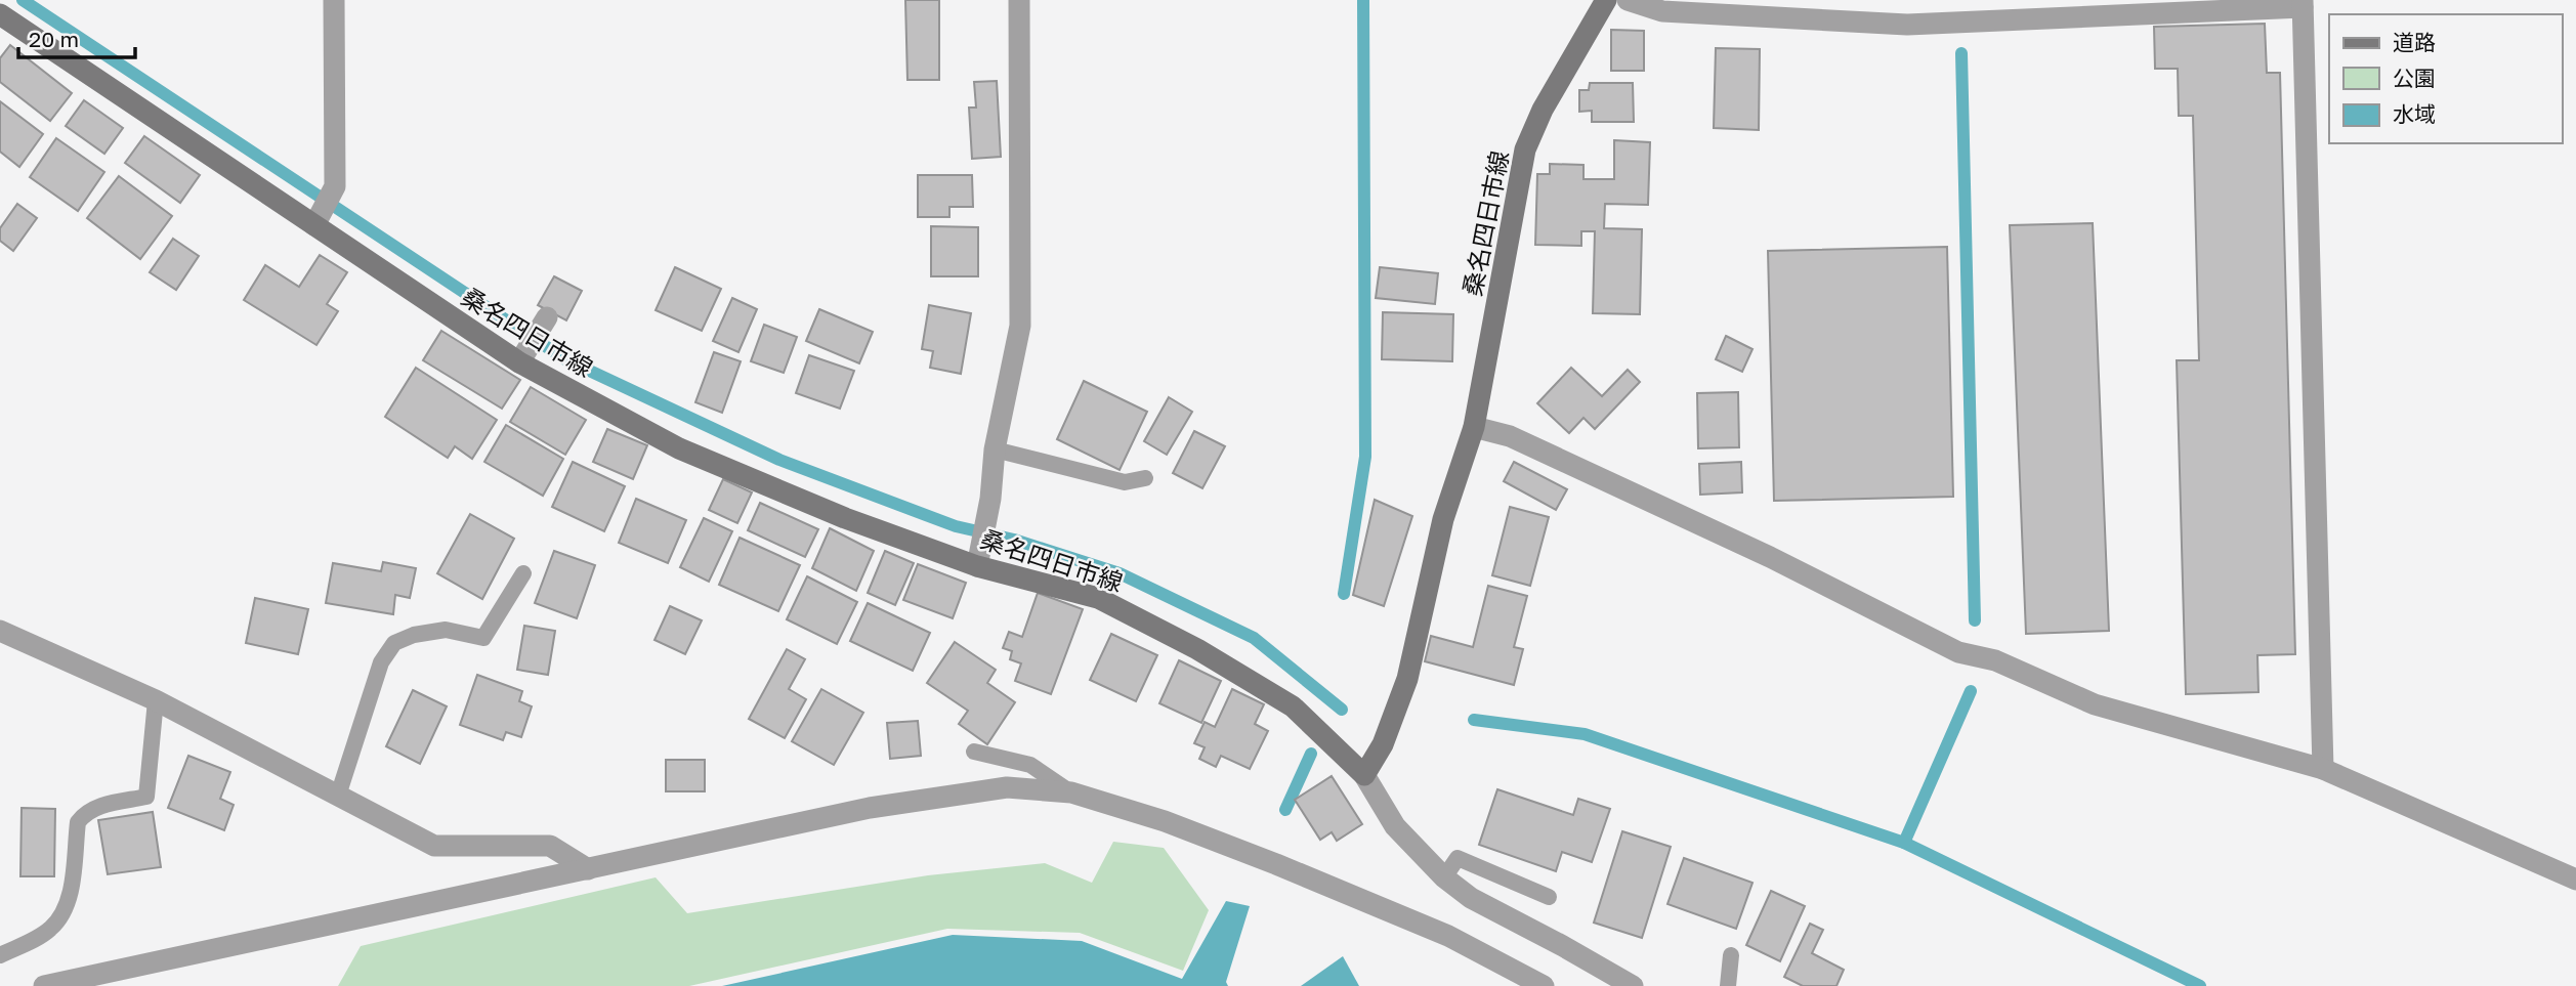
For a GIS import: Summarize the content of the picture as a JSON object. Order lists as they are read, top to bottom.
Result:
{
  "streets": {
    "main road": ["桑名四日市線"]
  },
  "legend": ["道路", "公園", "水域"],
  "scale_bar": "20 m"
}
